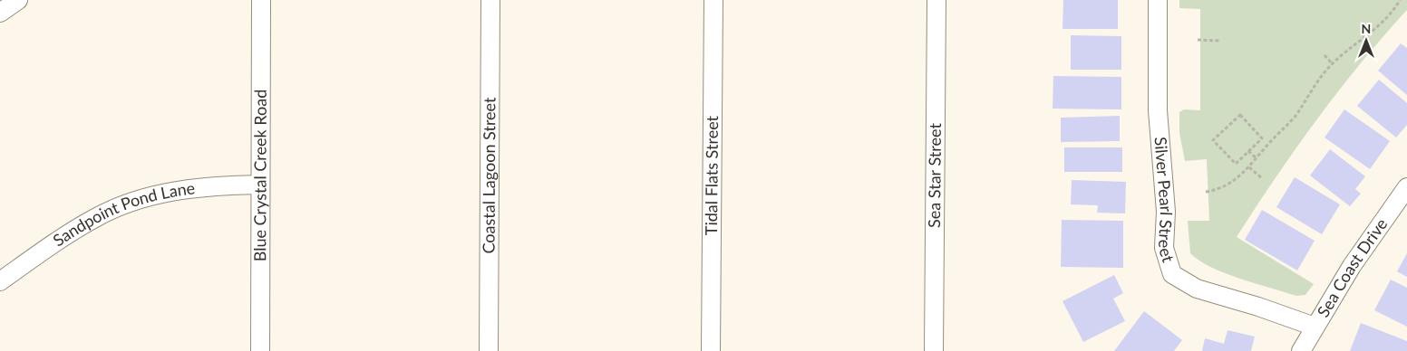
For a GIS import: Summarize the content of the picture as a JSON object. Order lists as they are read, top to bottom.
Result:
{
  "streets": {
    "street": [
      "Blue Crystal Creek Road",
      "Coastal Lagoon Street",
      "Tidal Flats Street",
      "Sea Star Street",
      "Silver Pearl Street",
      "Sandpoint Pond Lane",
      "Sea Coast Drive"
    ]
  },
  "crossings": [
    ["Blue Crystal Creek Road", "Sandpoint Pond Lane"],
    ["Silver Pearl Street", "Sea Coast Drive"]
  ],
  "north": "top"
}
